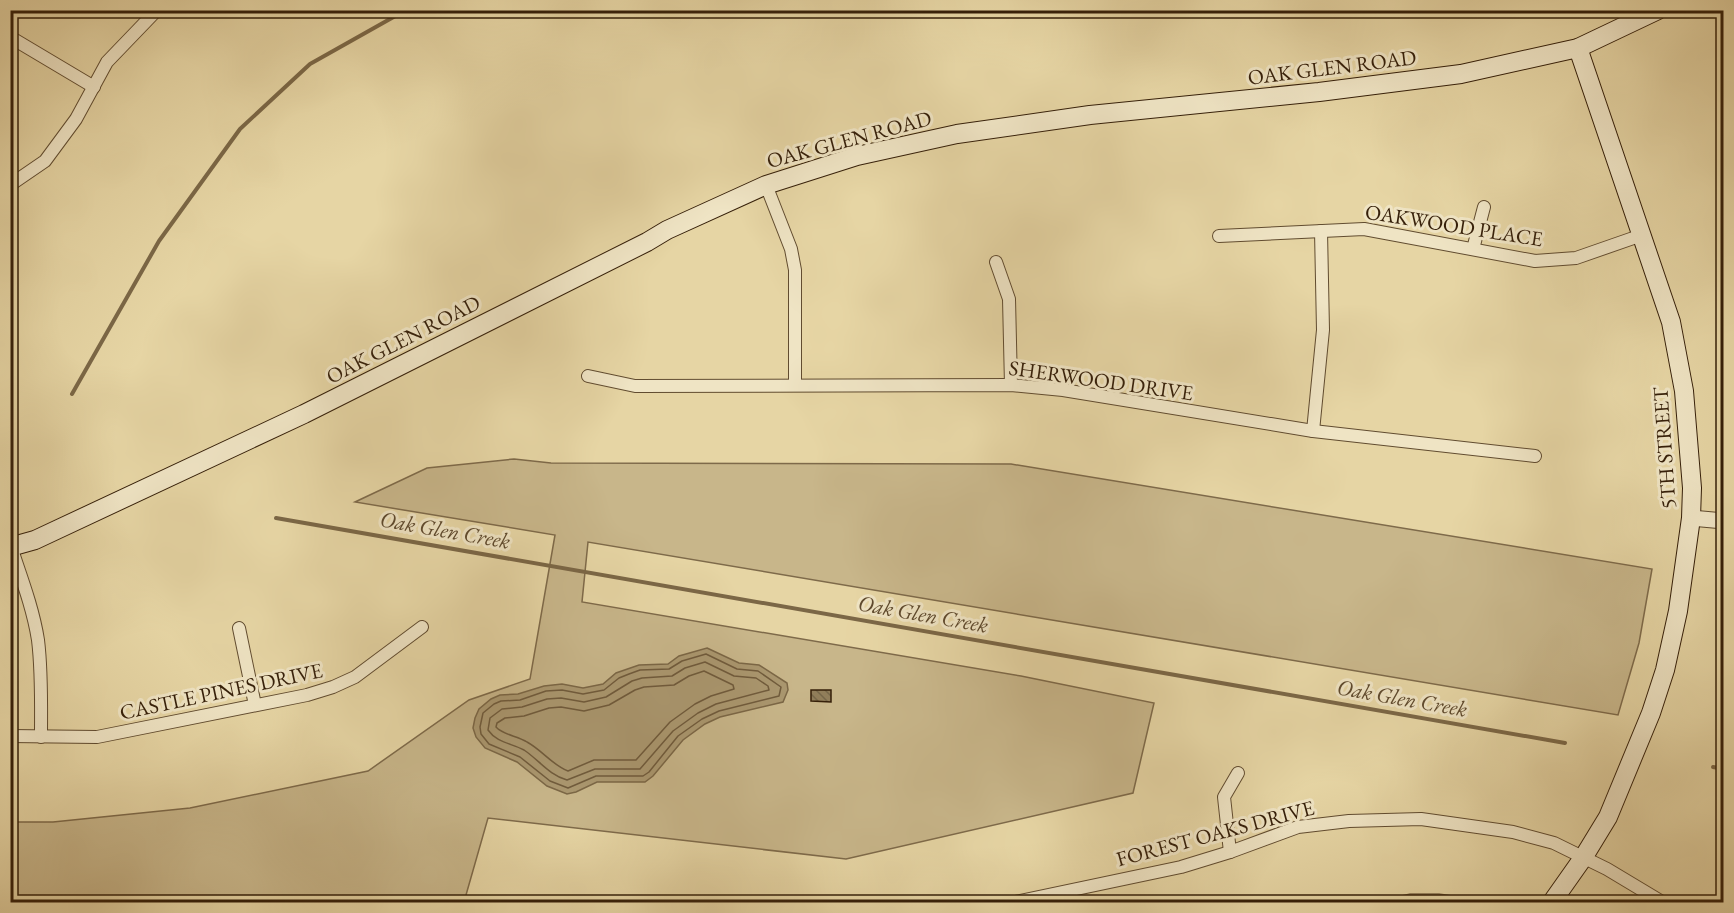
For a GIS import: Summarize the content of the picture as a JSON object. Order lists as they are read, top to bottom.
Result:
{
  "streets": {
    "main road": ["OAK GLEN ROAD", "5TH STREET"],
    "street": [
      "OAKWOOD PLACE",
      "SHERWOOD DRIVE",
      "CASTLE PINES DRIVE",
      "FOREST OAKS DRIVE"
    ]
  },
  "crossings": [
    ["OAK GLEN ROAD", "5TH STREET"],
    ["OAKWOOD PLACE", "5TH STREET"],
    ["5TH STREET", "FOREST OAKS DRIVE"]
  ],
  "water": ["Oak Glen Creek"]
}
